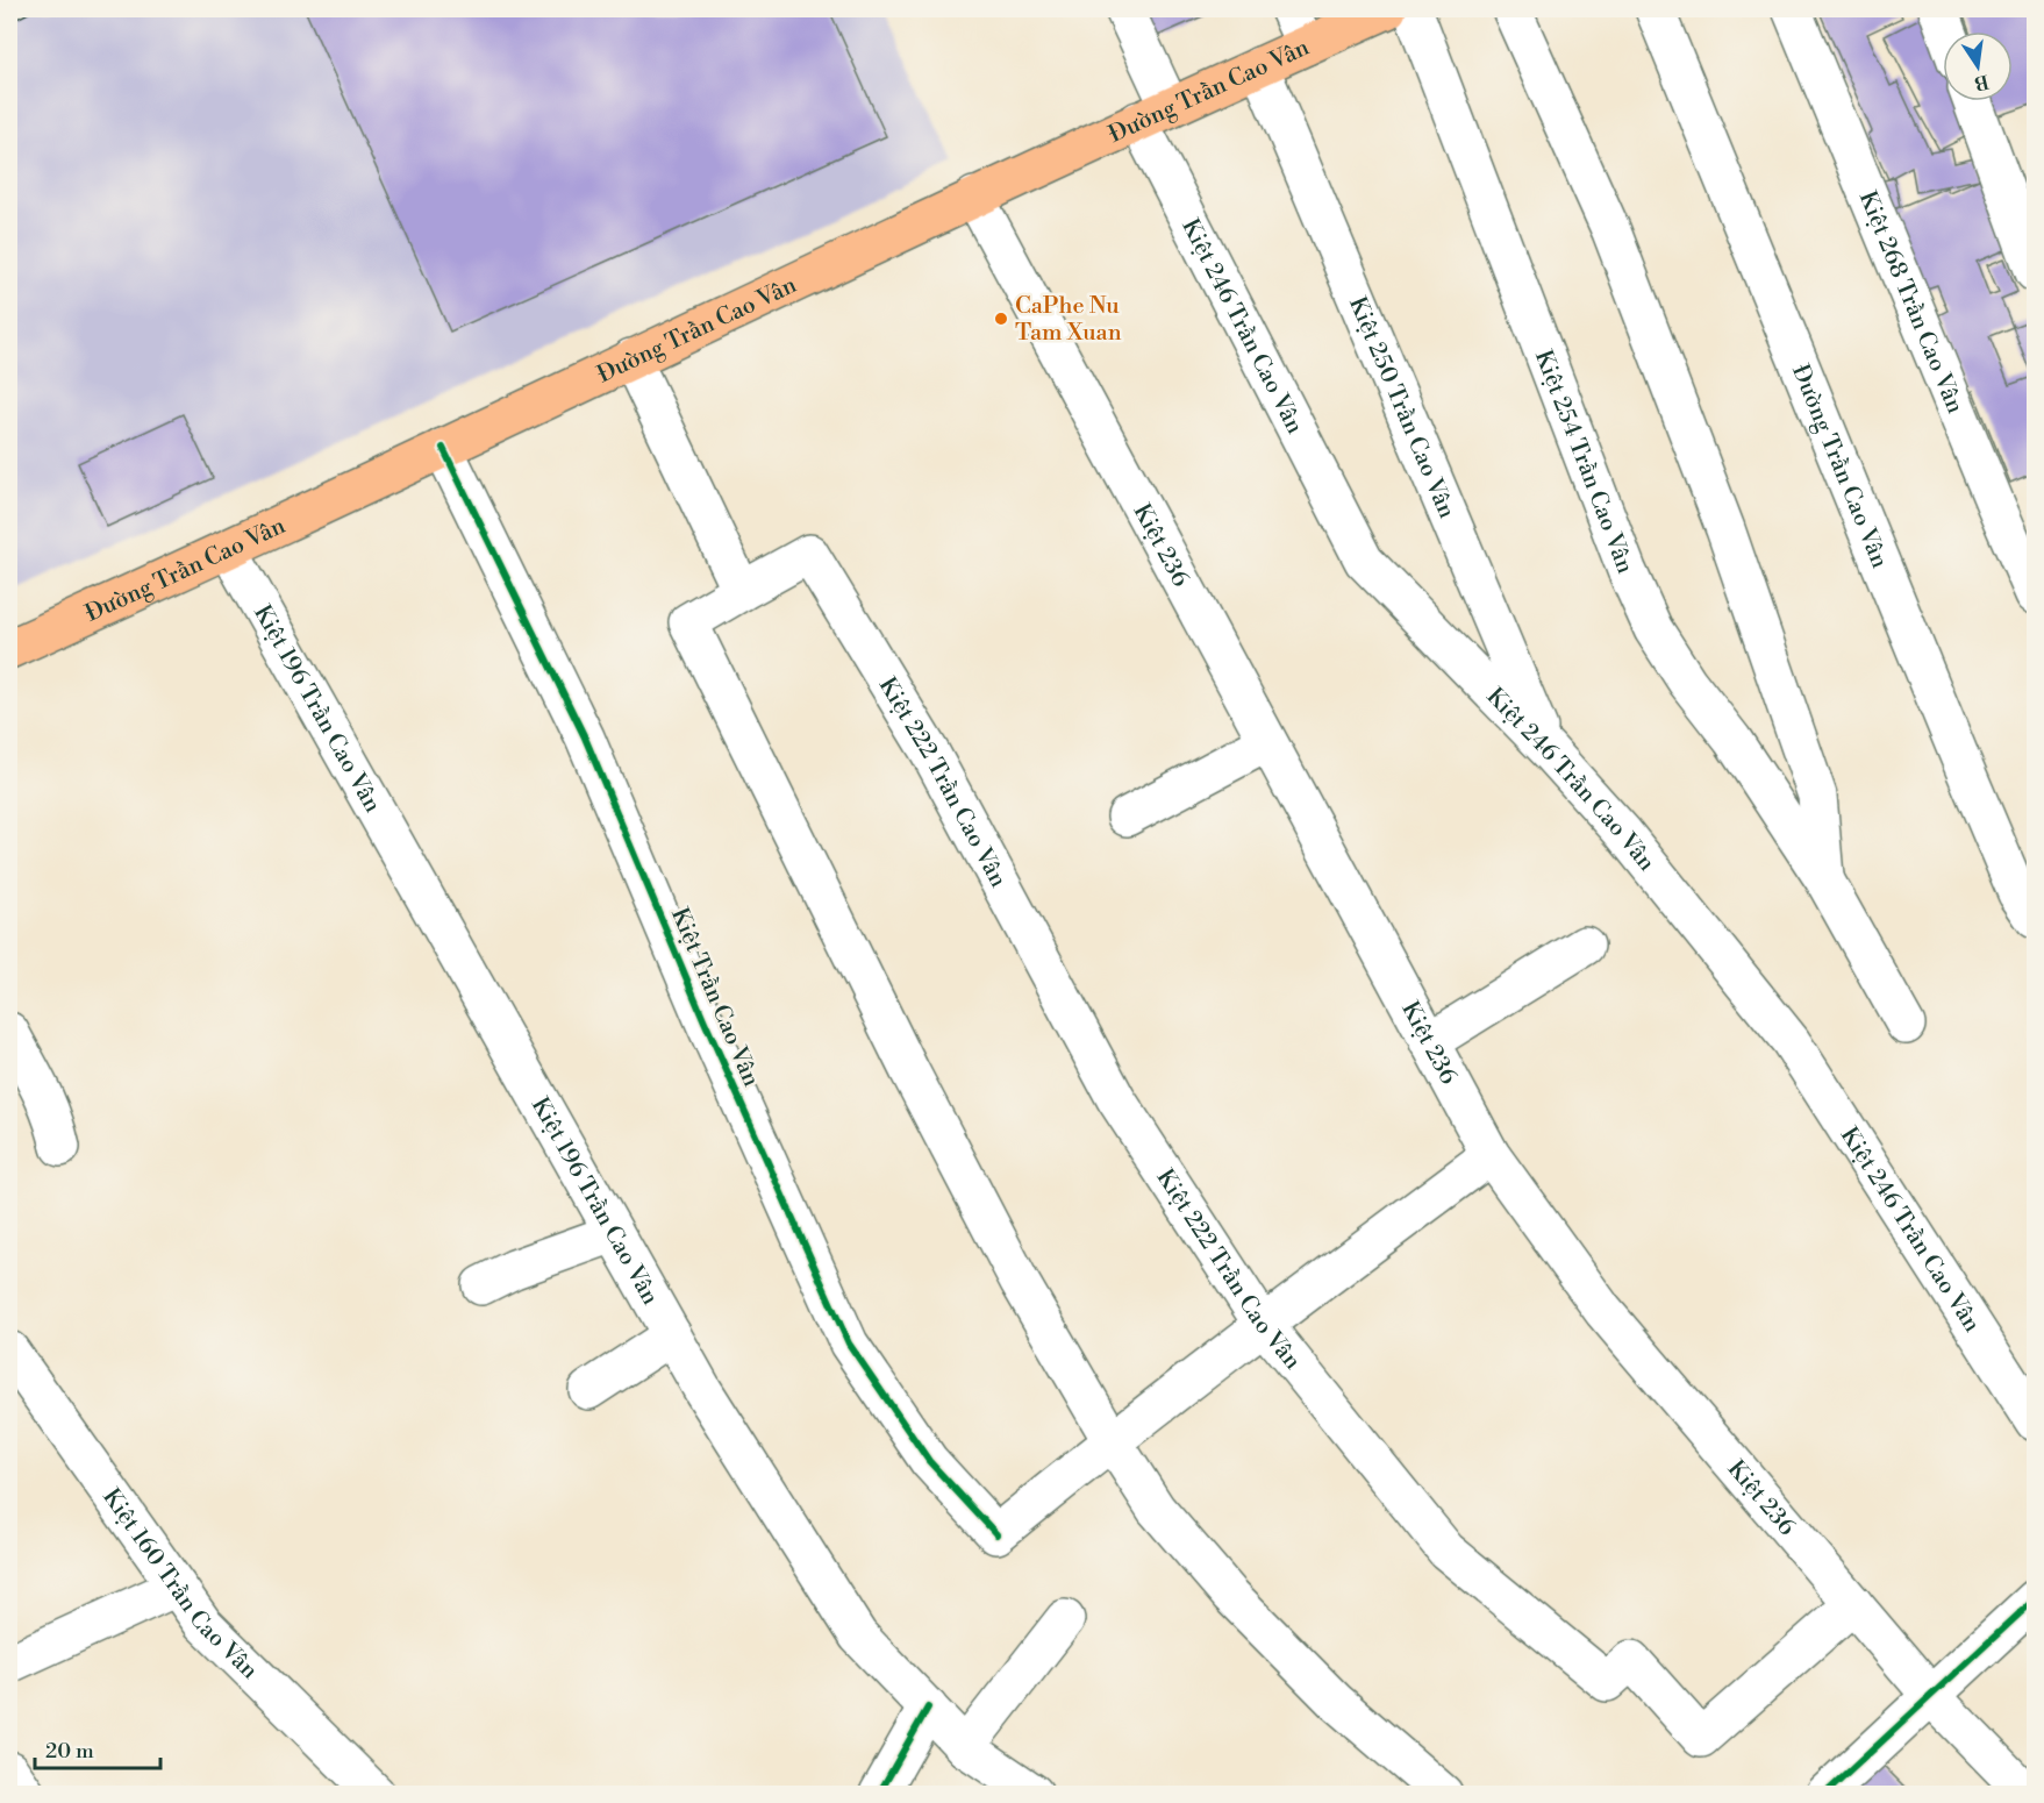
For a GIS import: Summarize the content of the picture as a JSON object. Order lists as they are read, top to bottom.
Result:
{
  "streets": {
    "main road": ["Đường Trần Cao Vân"],
    "street": [
      "Kiệt 268 Trần Cao Vân",
      "Kiệt 246 Trần Cao Vân",
      "Kiệt 250 Trần Cao Vân",
      "Kiệt 254 Trần Cao Vân",
      "Kiệt 236",
      "Kiệt 196 Trần Cao Vân",
      "Kiệt 222 Trần Cao Vân",
      "Kiệt Trần Cao Vân",
      "Kiệt 160 Trần Cao Vân"
    ]
  },
  "crossings": [
    ["Đường Trần Cao Vân", "Kiệt 246 Trần Cao Vân"],
    ["Đường Trần Cao Vân", "Kiệt 250 Trần Cao Vân"],
    ["Đường Trần Cao Vân", "Kiệt 236"],
    ["Đường Trần Cao Vân", "Kiệt 196 Trần Cao Vân"],
    ["Đường Trần Cao Vân", "Kiệt Trần Cao Vân"],
    ["Kiệt 246 Trần Cao Vân", "Kiệt 250 Trần Cao Vân"],
    ["Kiệt 236", "Kiệt 222 Trần Cao Vân"],
    ["Kiệt 222 Trần Cao Vân", "Kiệt Trần Cao Vân"]
  ],
  "places": ["CaPhe Nu Tam Xuan"],
  "scale_bar": "20 m",
  "north": "bottom"
}
